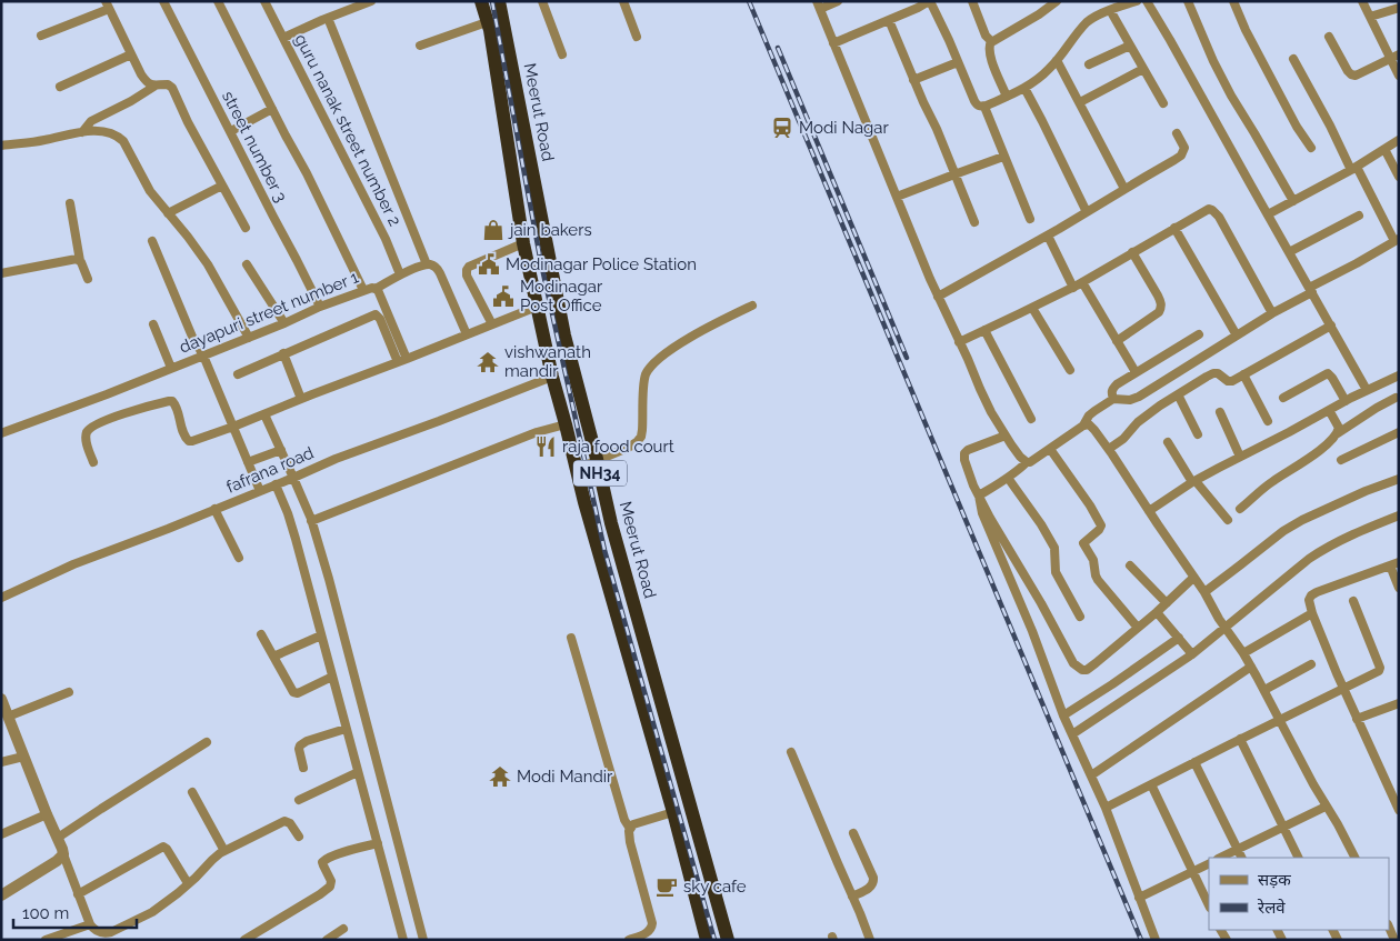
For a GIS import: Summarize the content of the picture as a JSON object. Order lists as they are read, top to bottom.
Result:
{
  "streets": {
    "highway": ["Meerut Road", "NH34"],
    "street": [
      "guru nanak street number 2",
      "street number 3",
      "dayapuri street number 1",
      "fafrana road"
    ]
  },
  "crossings": [
    ["Meerut Road", "fafrana road"],
    ["street number 3", "dayapuri street number 1"]
  ],
  "places": {
    "station": ["Modi Nagar"],
    "shop": ["jain bakers"],
    "public building": ["Modinagar Police Station", "Modinagar Post Office"],
    "temple": ["vishwanath mandir", "Modi Mandir"],
    "restaurant": ["raja food court"],
    "cafe": ["sky cafe"]
  },
  "legend": ["सड़क", "रेलवे"],
  "scale_bar": "100 m"
}
